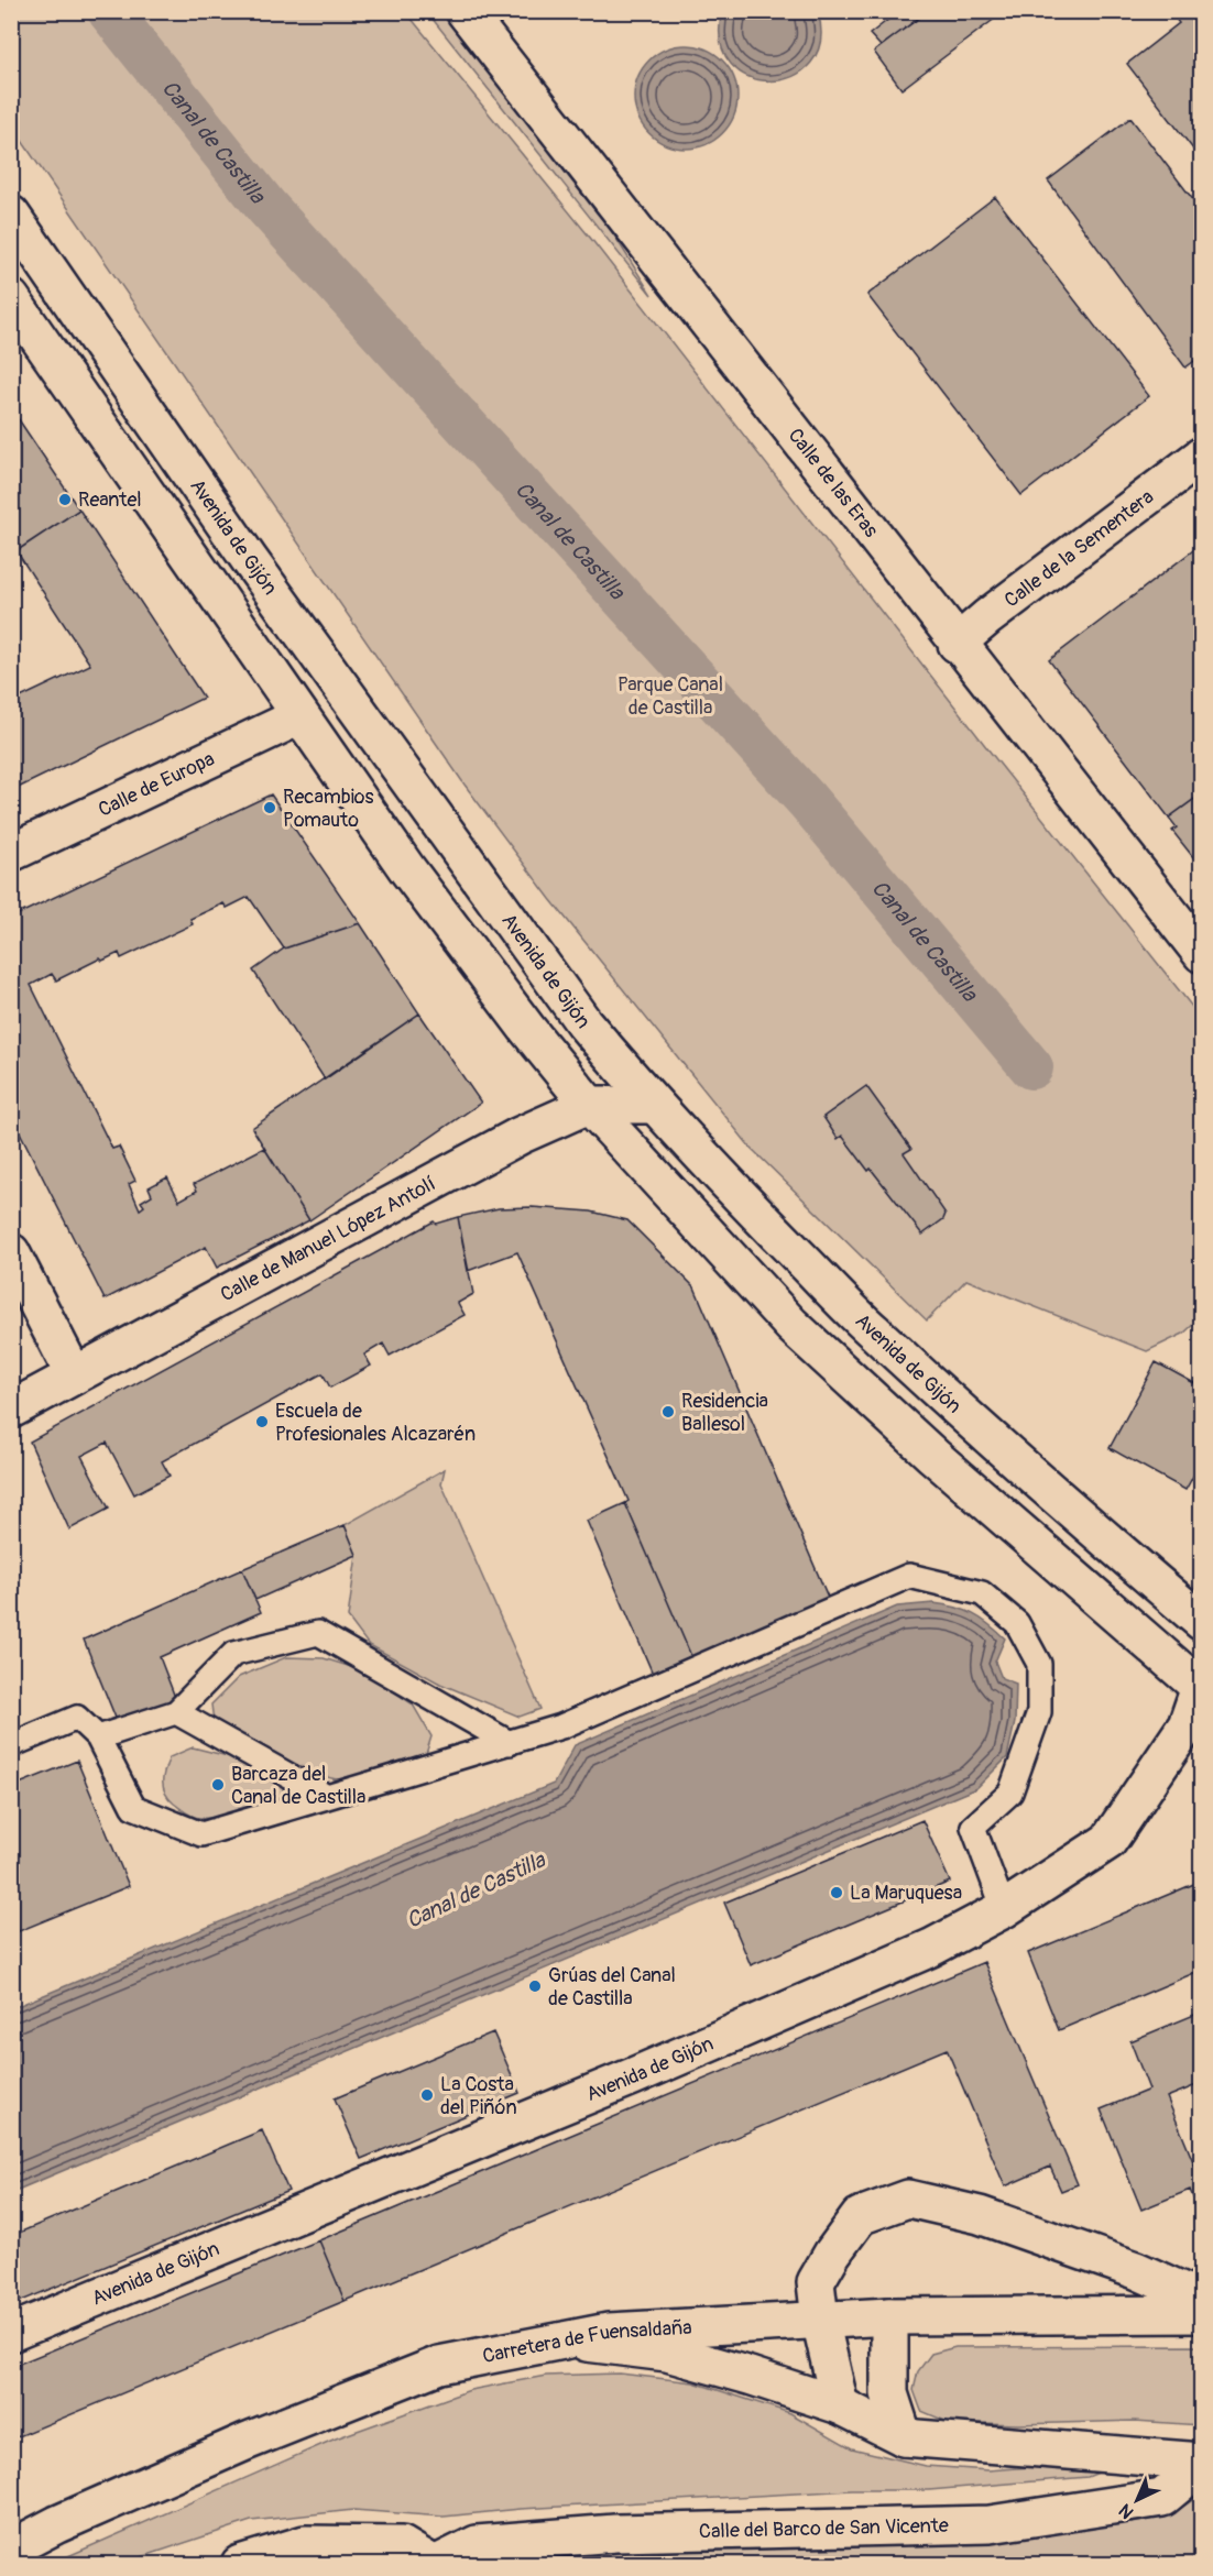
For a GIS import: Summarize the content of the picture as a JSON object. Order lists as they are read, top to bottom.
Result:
{
  "streets": {
    "main road": [
      "Calle de las Eras",
      "Avenida de Gijón",
      "Calle de la Sementera",
      "Calle de Europa",
      "Calle de Manuel López Antolí",
      "Carretera de Fuensaldaña",
      "Calle del Barco de San Vicente"
    ]
  },
  "crossings": [
    ["Calle de las Eras", "Calle de la Sementera"],
    ["Avenida de Gijón", "Calle de Europa"],
    ["Avenida de Gijón", "Calle de Manuel López Antolí"],
    ["Carretera de Fuensaldaña", "Calle del Barco de San Vicente"]
  ],
  "water": ["Canal de Castilla"],
  "parks": ["Parque Canal de Castilla"],
  "places": [
    "Reantel",
    "Recambios Pomauto",
    "Residencia Ballesol",
    "Escuela de Profesionales Alcazarén",
    "Barcaza del Canal de Castilla",
    "La Maruquesa",
    "Grúas del Canal de Castilla",
    "La Costa del Piñón"
  ],
  "north": "bottom left"
}
